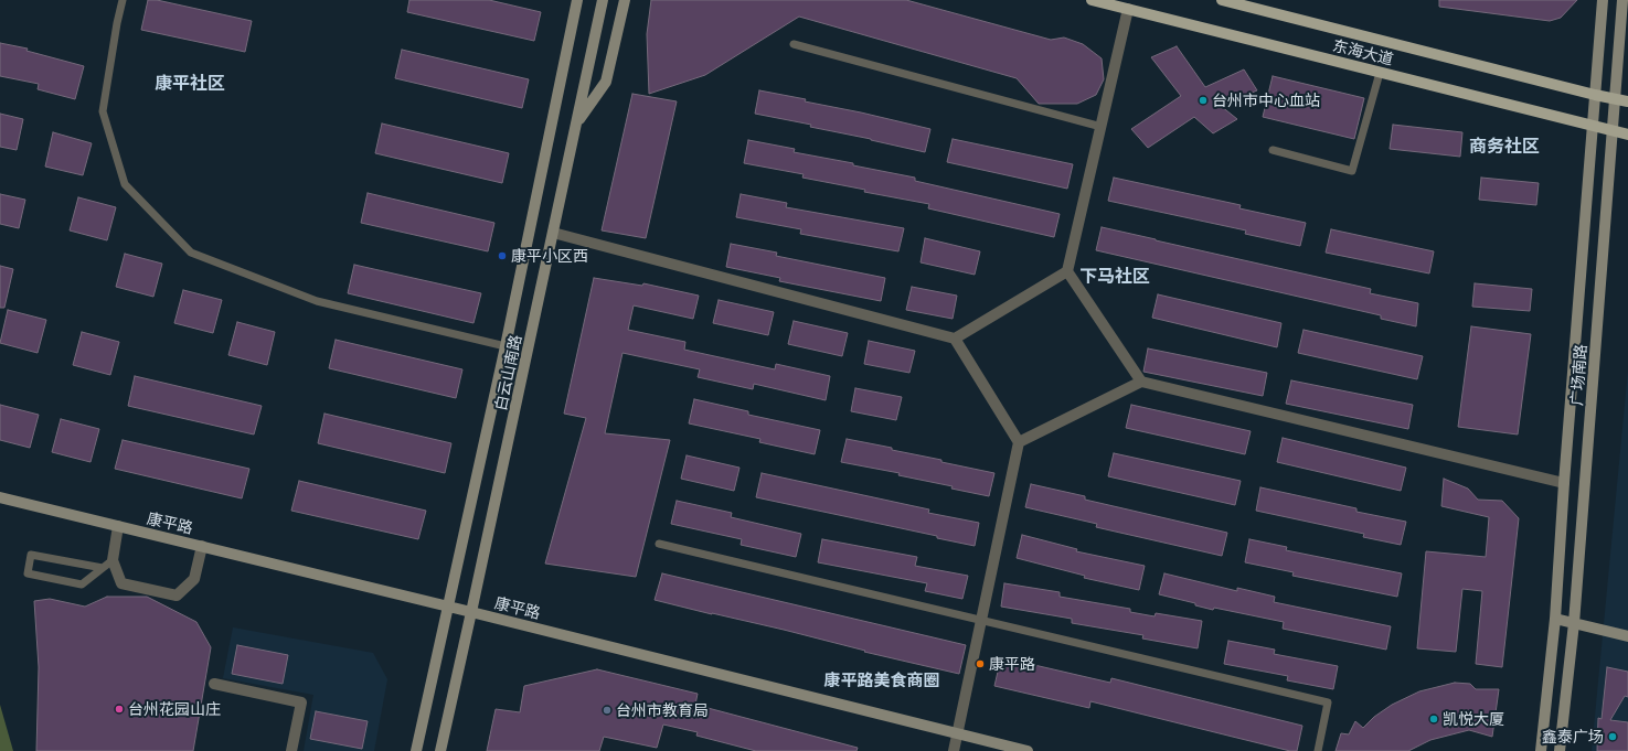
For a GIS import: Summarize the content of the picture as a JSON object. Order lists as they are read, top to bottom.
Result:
{
  "streets": {
    "main road": [
      "东海大道",
      "白云山南路",
      "广场南路",
      "康平路"
    ]
  },
  "crossings": [
    ["东海大道", "广场南路"],
    ["白云山南路", "康平路"]
  ],
  "districts": [
    "康平社区",
    "商务社区",
    "下马社区",
    "康平路美食商圈"
  ],
  "places": [
    "台州市中心血站",
    "康平小区西",
    "康平路",
    "台州花园山庄",
    "台州市教育局",
    "凯悦大厦",
    "鑫泰广场"
  ]
}
